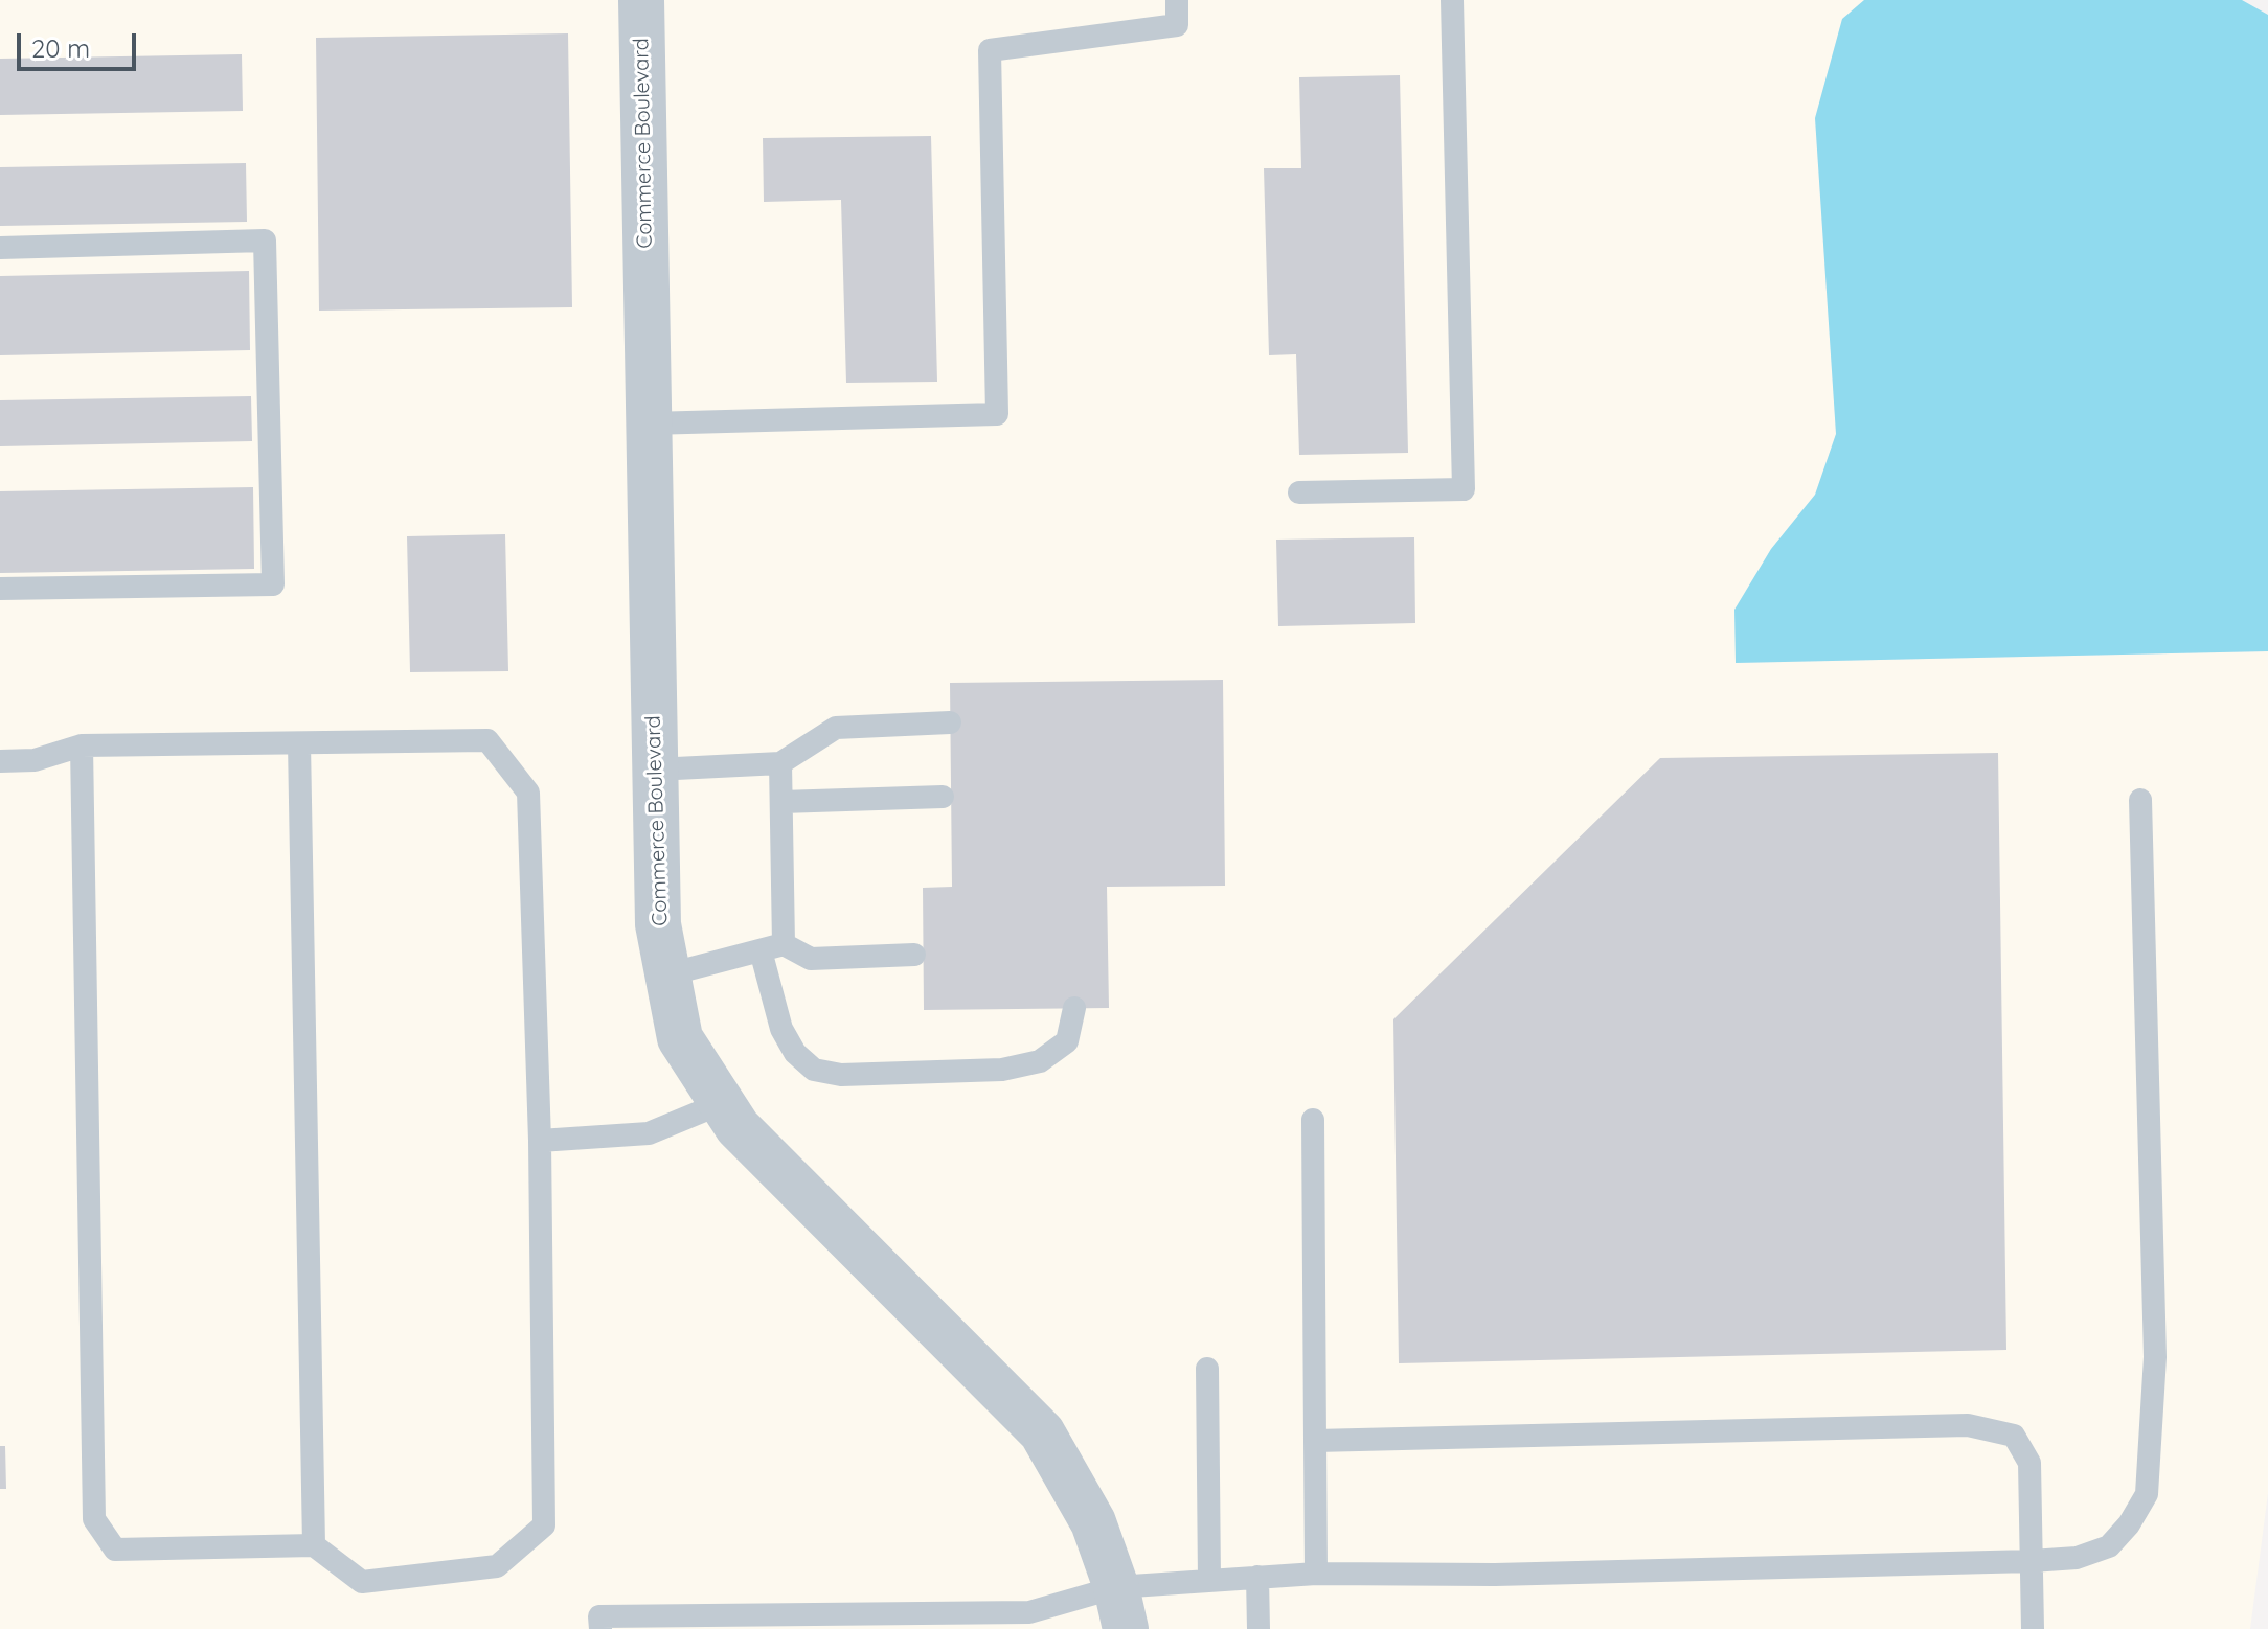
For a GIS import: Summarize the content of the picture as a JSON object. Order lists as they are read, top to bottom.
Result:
{
  "streets": {
    "street": ["Commerce Boulevard"]
  },
  "scale_bar": "20 m"
}
